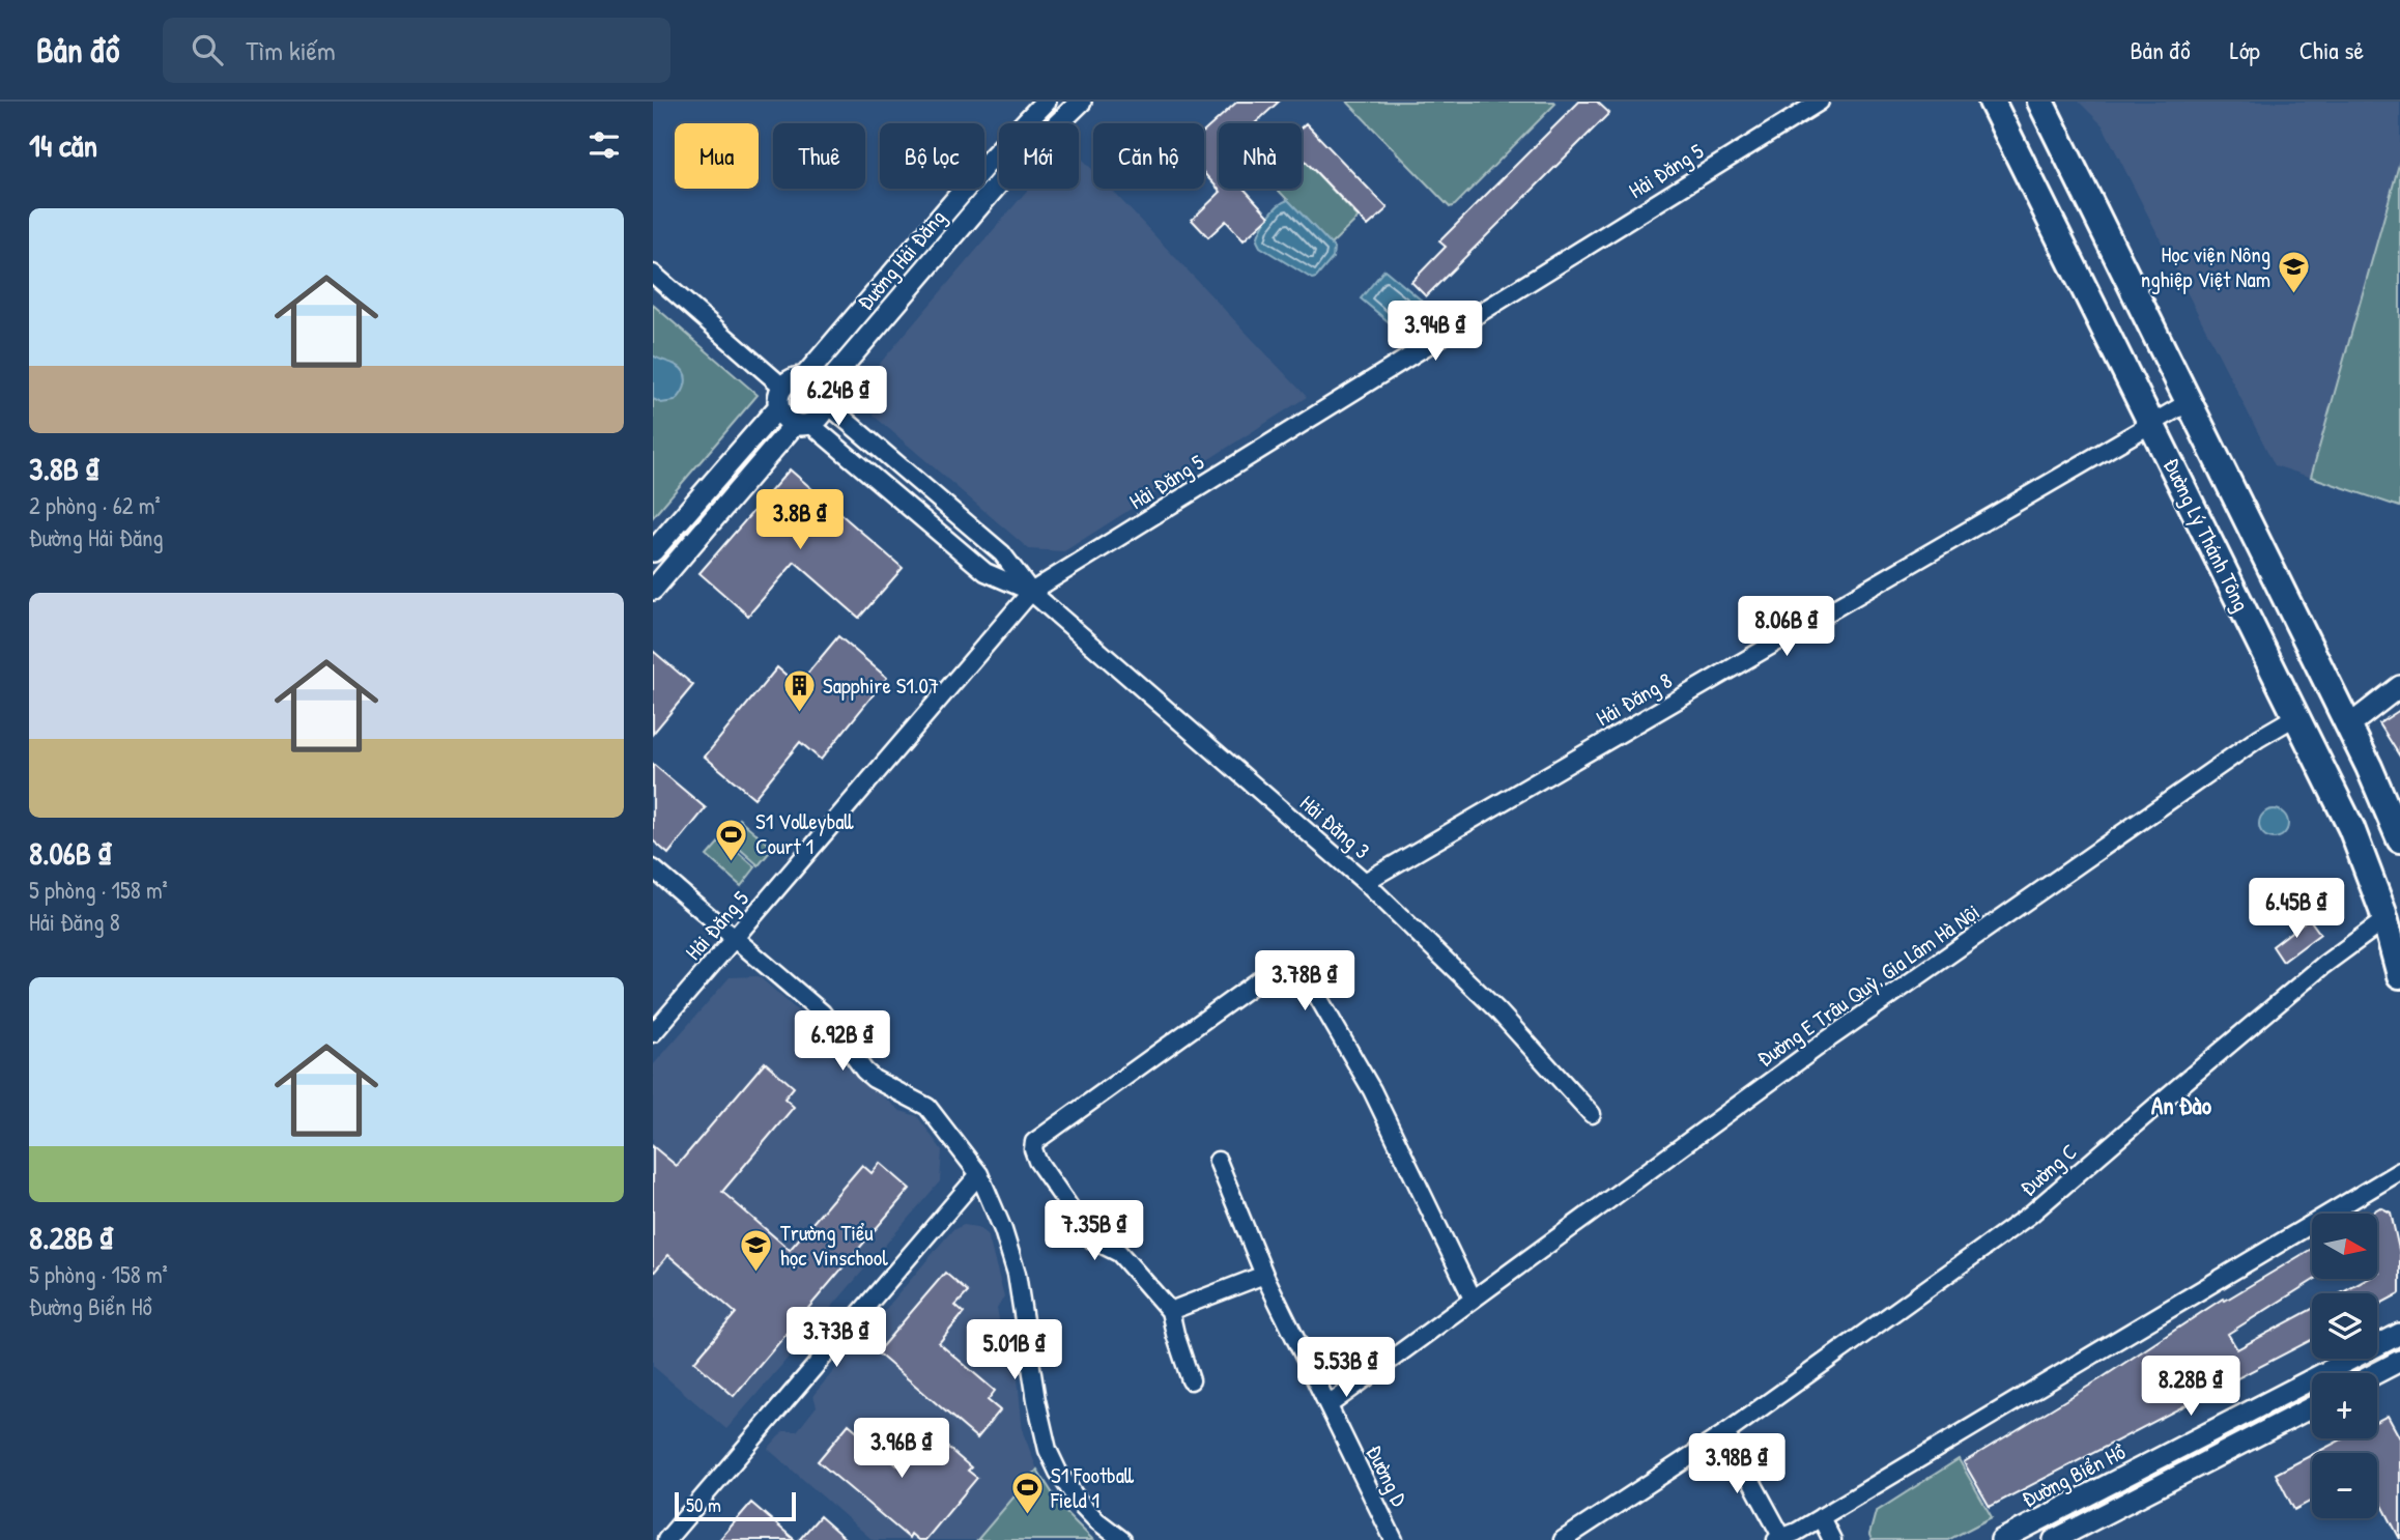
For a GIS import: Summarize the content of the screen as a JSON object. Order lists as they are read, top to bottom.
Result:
{
  "streets": {
    "main road": ["Đường Lý Thánh Tông"],
    "street": [
      "Hải Đăng 5",
      "Đường Hải Đăng",
      "Hải Đăng 8",
      "Hải Đăng 3",
      "Đường E Trâu Quỳ, Gia Lâm Hà Nội",
      "Đường C",
      "Đường D",
      "Đường Biển Hồ"
    ]
  },
  "crossings": [
    ["Hải Đăng 5", "Hải Đăng 3"],
    ["Đường Hải Đăng", "Hải Đăng 3"],
    ["Đường Lý Thánh Tông", "Hải Đăng 8"],
    ["Đường Lý Thánh Tông", "Đường E Trâu Quỳ, Gia Lâm Hà Nội"],
    ["Đường Lý Thánh Tông", "Đường C"],
    ["Hải Đăng 8", "Hải Đăng 3"],
    ["Đường E Trâu Quỳ, Gia Lâm Hà Nội", "Đường D"]
  ],
  "districts": ["An Đào"],
  "places": {
    "school or university": ["Học viện Nông nghiệp Việt Nam", "Trường Tiểu học Vinschool"],
    "building": ["Sapphire S1.07"],
    "sports": ["S1 Volleyball Court 1", "S1 Football Field 1"]
  },
  "scale_bar": "50 m",
  "north": "right",
  "page": {
    "header": "Bản đồ",
    "search": "Tìm kiếm",
    "nav": ["Bản đồ", "Lớp", "Chia sẻ"],
    "heading": "14 căn",
    "chip": [
      "Mua",
      "Thuê",
      "Bộ lọc",
      "Mới",
      "Căn hộ",
      "Nhà"
    ],
    "list": [
      {
        "name": "3.8B ₫",
        "note": "2 phòng · 62 m² · Đường Hải Đăng"
      },
      {
        "name": "8.06B ₫",
        "note": "5 phòng · 158 m² · Hải Đăng 8"
      },
      {
        "name": "8.28B ₫",
        "note": "5 phòng · 158 m² · Đường Biển Hồ"
      }
    ],
    "price": [
      "3.94B ₫",
      "6.24B ₫",
      "3.8B ₫",
      "8.06B ₫",
      "6.45B ₫",
      "3.78B ₫",
      "6.92B ₫",
      "7.35B ₫",
      "3.73B ₫",
      "5.01B ₫",
      "5.53B ₫",
      "8.28B ₫",
      "3.96B ₫",
      "3.98B ₫"
    ],
    "map_buttons": ["+", "−"],
    "scale": "50 m"
  }
}
